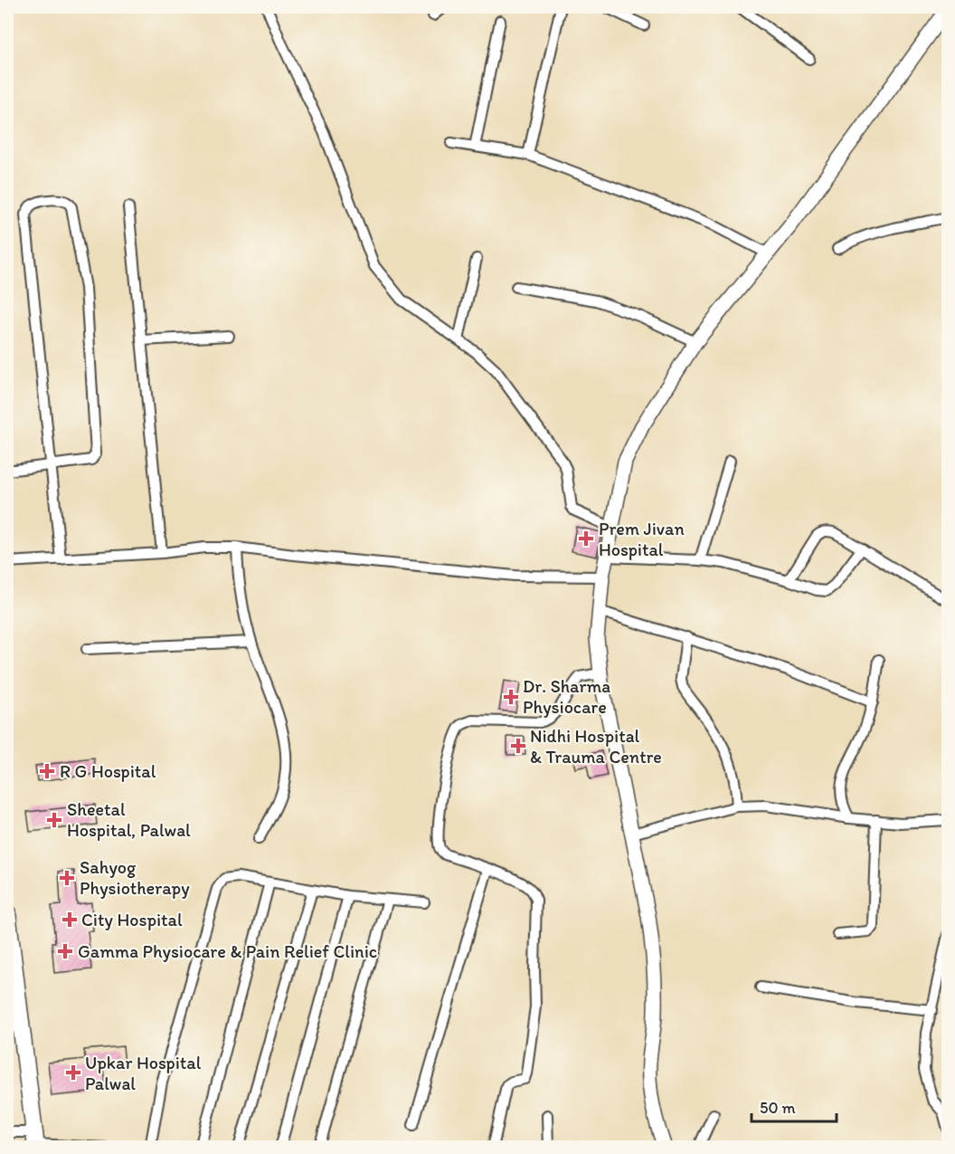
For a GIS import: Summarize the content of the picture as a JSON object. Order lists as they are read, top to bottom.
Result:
{
  "places": {
    "health": [
      "Prem Jivan Hospital",
      "Dr. Sharma Physiocare",
      "Nidhi Hospital & Trauma Centre",
      "R G Hospital",
      "Sheetal Hospital, Palwal",
      "Sahyog Physiotherapy",
      "City Hospital",
      "Gamma Physiocare & Pain Relief Clinic",
      "Upkar Hospital Palwal"
    ]
  },
  "scale_bar": "50 m"
}
